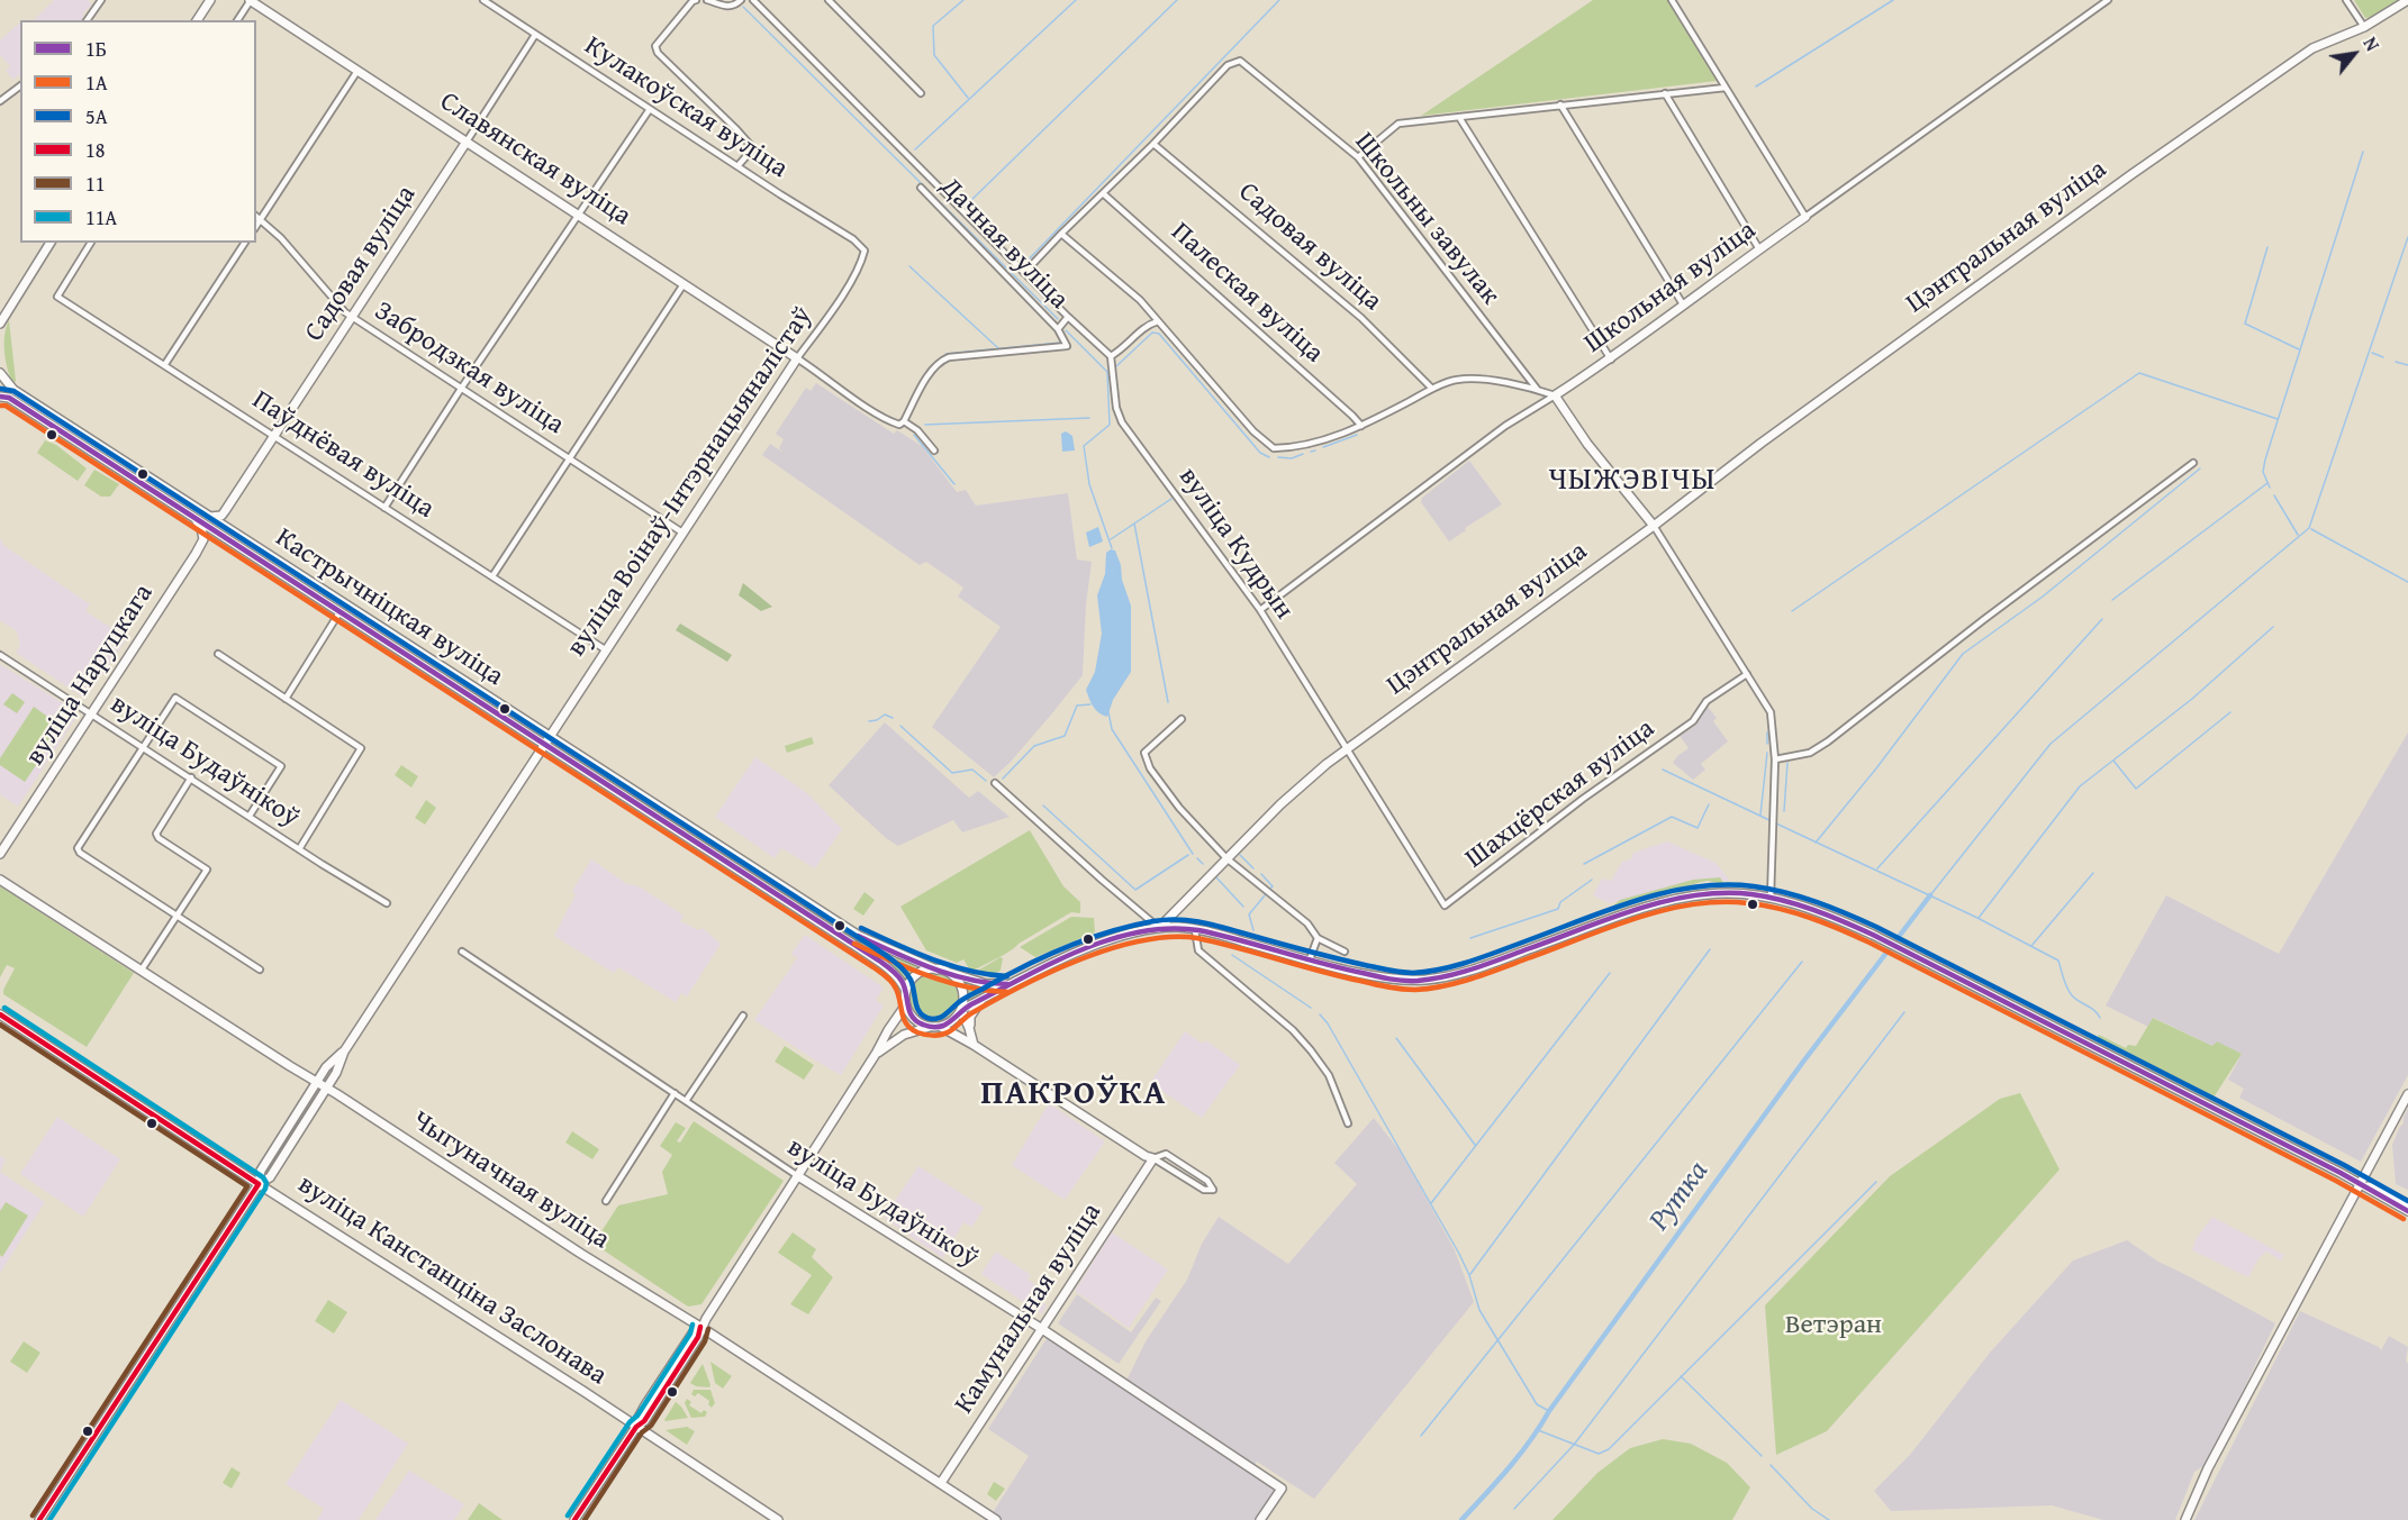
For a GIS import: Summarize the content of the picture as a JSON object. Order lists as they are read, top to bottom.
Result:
{
  "streets": {
    "main road": [
      "Славянская вуліца",
      "Цэнтральная вуліца",
      "Садовая вуліца",
      "Школьная вуліца",
      "вуліца Воінаў-Інтэрнацыяналістаў",
      "Кастрычніцкая вуліца",
      "вуліца Наруцкага",
      "вуліца Будаўнікоў",
      "Чыгуначная вуліца",
      "вуліца Канстанціна Заслонава",
      "Камунальная вуліца"
    ],
    "street": [
      "Кулакоўская вуліца",
      "Школьны завулак",
      "Дачная вуліца",
      "Палеская вуліца",
      "Забродзкая вуліца",
      "Паўднёвая вуліца",
      "вуліца Кудрын",
      "Шахцёрская вуліца"
    ]
  },
  "crossings": [
    ["Кулакоўская вуліца", "Садовая вуліца"],
    ["Кулакоўская вуліца", "вуліца Воінаў-Інтэрнацыяналістаў"],
    ["Славянская вуліца", "Садовая вуліца"],
    ["Славянская вуліца", "вуліца Воінаў-Інтэрнацыяналістаў"],
    ["Школьны завулак", "Садовая вуліца"],
    ["Цэнтральная вуліца", "вуліца Кудрын"],
    ["Цэнтральная вуліца", "Шахцёрская вуліца"],
    ["Садовая вуліца", "Забродзкая вуліца"],
    ["Садовая вуліца", "Паўднёвая вуліца"],
    ["Школьная вуліца", "вуліца Кудрын"],
    ["Забродзкая вуліца", "вуліца Воінаў-Інтэрнацыяналістаў"],
    ["Паўднёвая вуліца", "вуліца Воінаў-Інтэрнацыяналістаў"],
    ["вуліца Воінаў-Інтэрнацыяналістаў", "Кастрычніцкая вуліца"],
    ["вуліца Кудрын", "Шахцёрская вуліца"],
    ["вуліца Наруцкага", "вуліца Будаўнікоў"],
    ["вуліца Будаўнікоў", "Камунальная вуліца"],
    ["Чыгуначная вуліца", "Камунальная вуліца"]
  ],
  "districts": ["ЧЫЖЭВІЧЫ", "ПАКРОЎКА"],
  "water": ["Рутка"],
  "parks": ["Ветэран"],
  "lines": [
    "transit line 5А",
    "transit line 1Б",
    "transit line 1А",
    "transit line 11А",
    "transit line 18",
    "transit line 11"
  ],
  "legend": [
    "1Б",
    "1А",
    "5А",
    "18",
    "11",
    "11А"
  ],
  "north": "top right"
}
